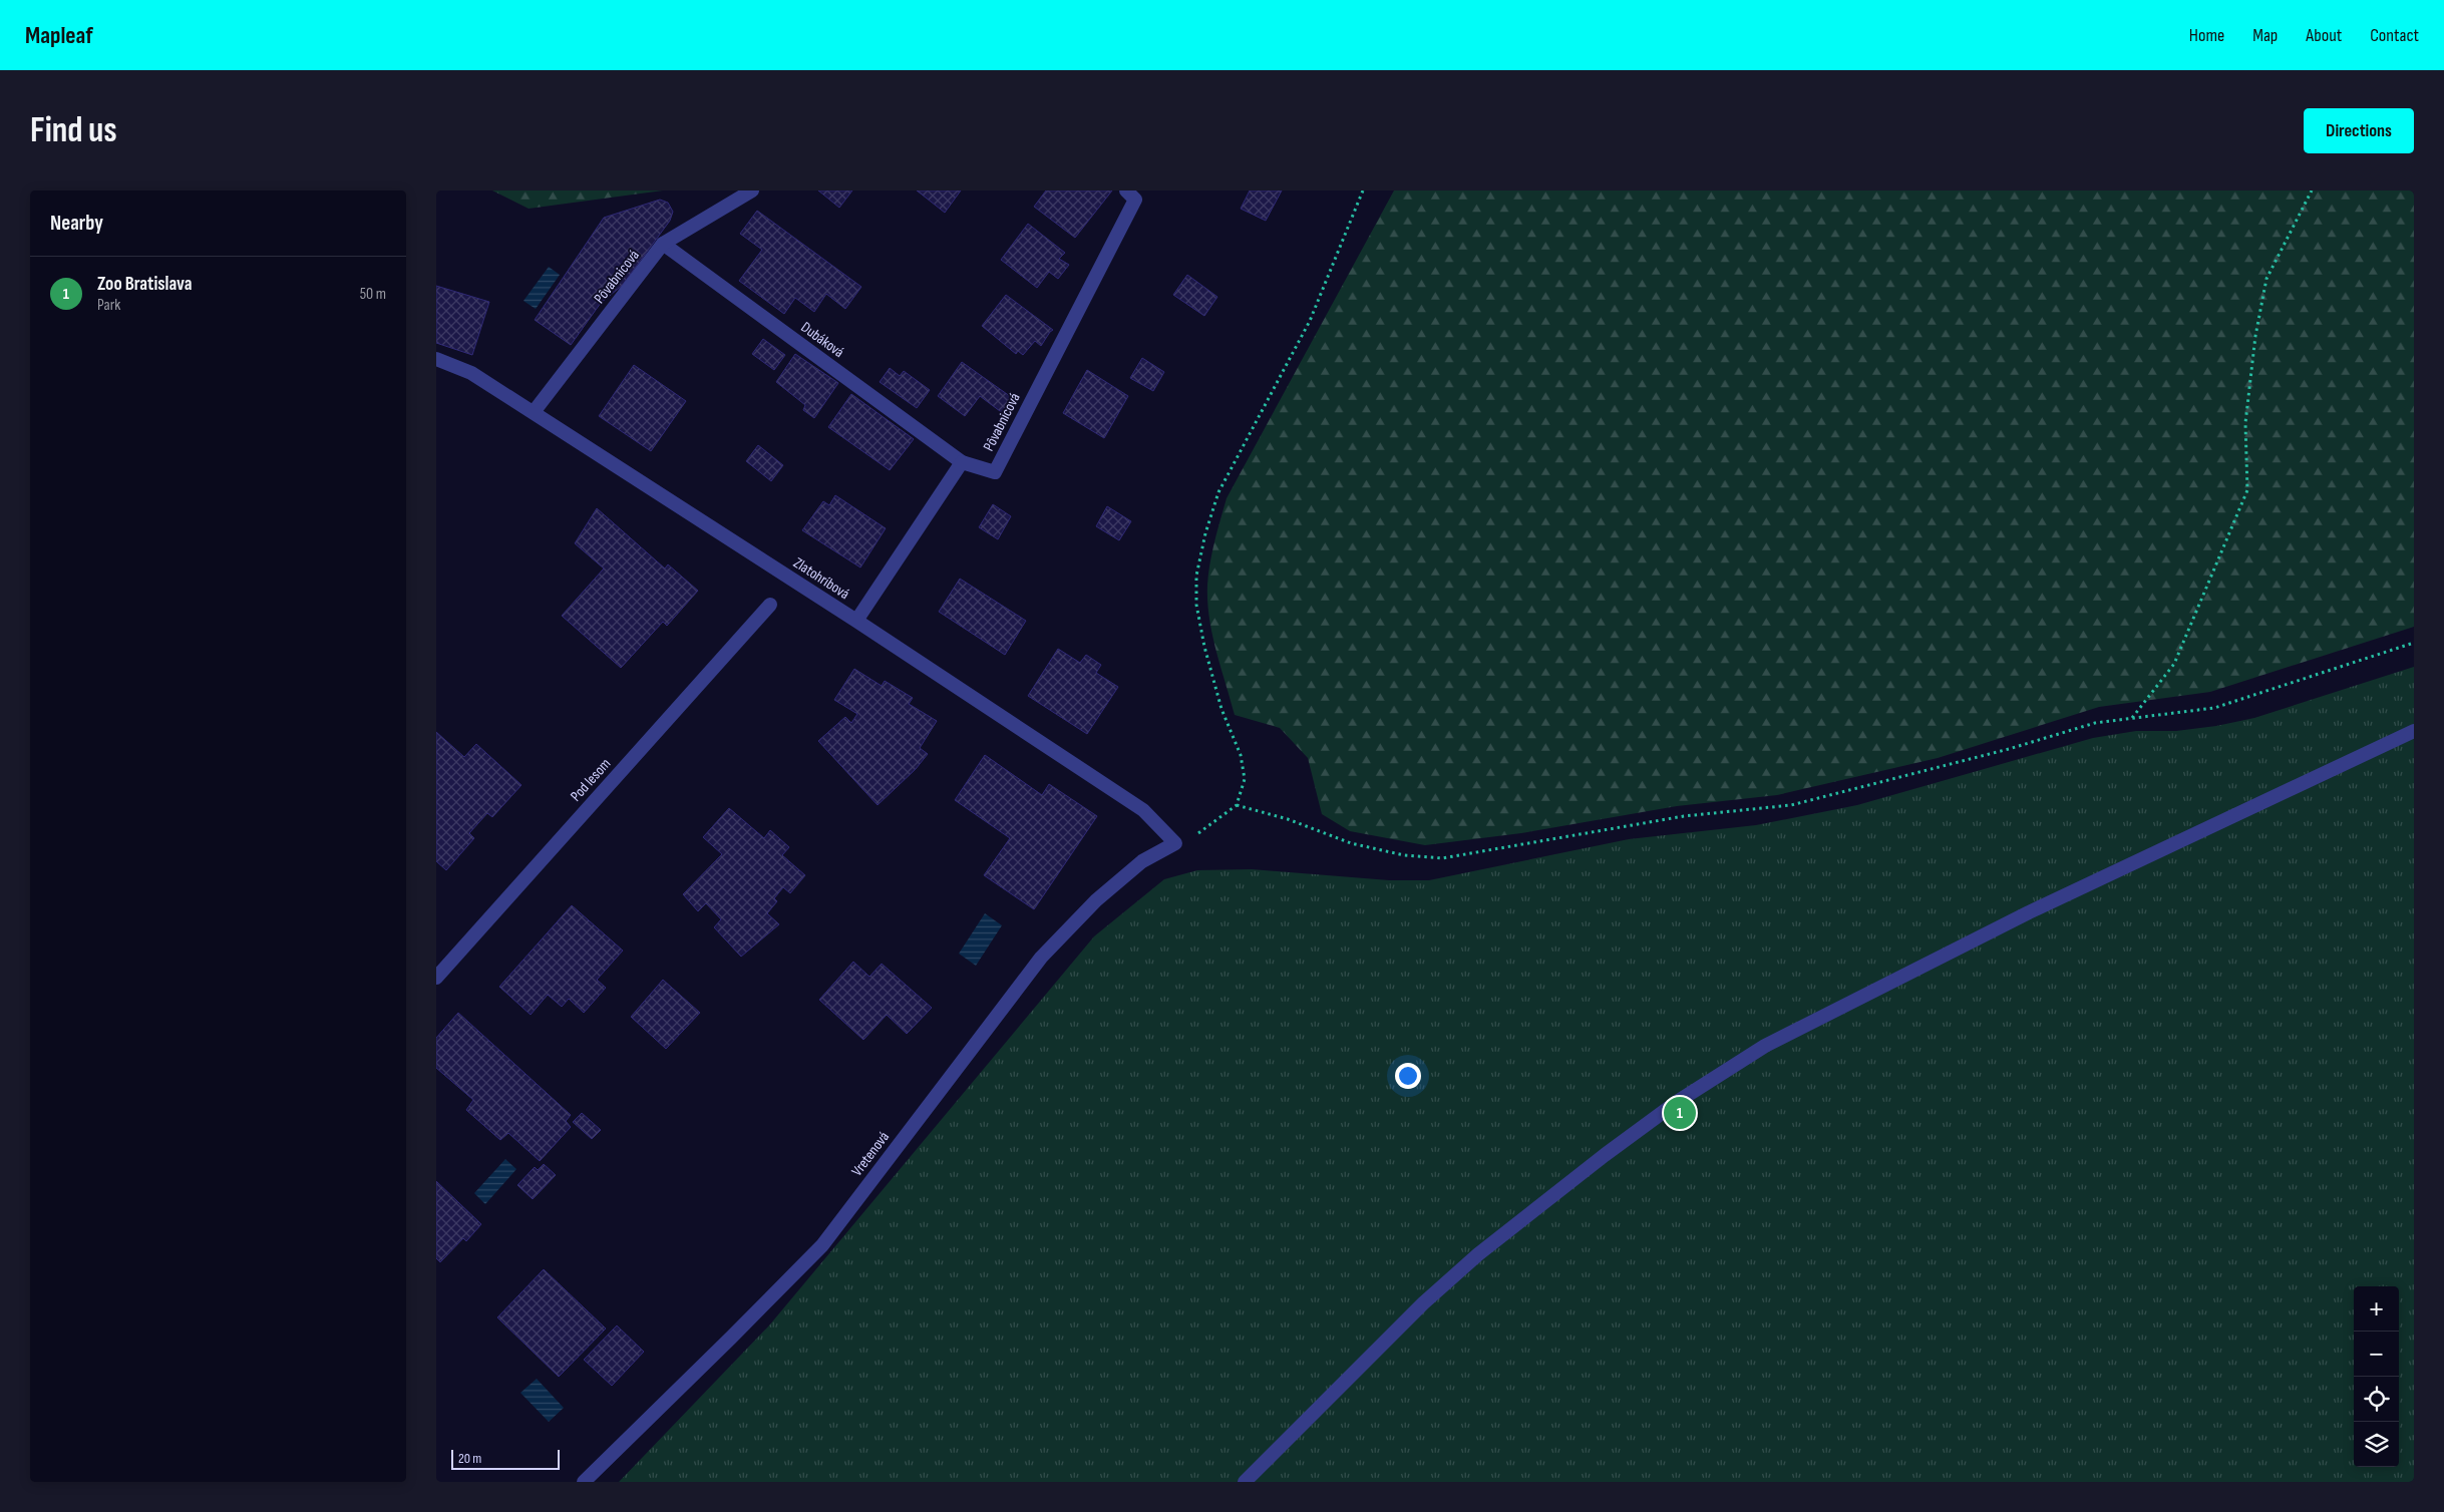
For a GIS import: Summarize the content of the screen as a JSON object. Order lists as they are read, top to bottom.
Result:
{
  "streets": {
    "street": [
      "Pôvabnicová",
      "Dubáková",
      "Zlatohríbová",
      "Pod lesom",
      "Vretenová"
    ]
  },
  "crossings": [
    ["Pôvabnicová", "Dubáková"],
    ["Pôvabnicová", "Zlatohríbová"],
    ["Zlatohríbová", "Vretenová"]
  ],
  "scale_bar": "20 m",
  "page": {
    "header": "Mapleaf",
    "nav": [
      "Home",
      "Map",
      "About",
      "Contact"
    ],
    "buttons": "Directions",
    "title": "Find us",
    "heading": "Nearby",
    "list": [
      {
        "mark": "1",
        "name": "Zoo Bratislava",
        "note": "Park",
        "value": "50 m"
      }
    ],
    "pins": "1",
    "map_buttons": ["+", "−"],
    "scale": "20 m"
  }
}
